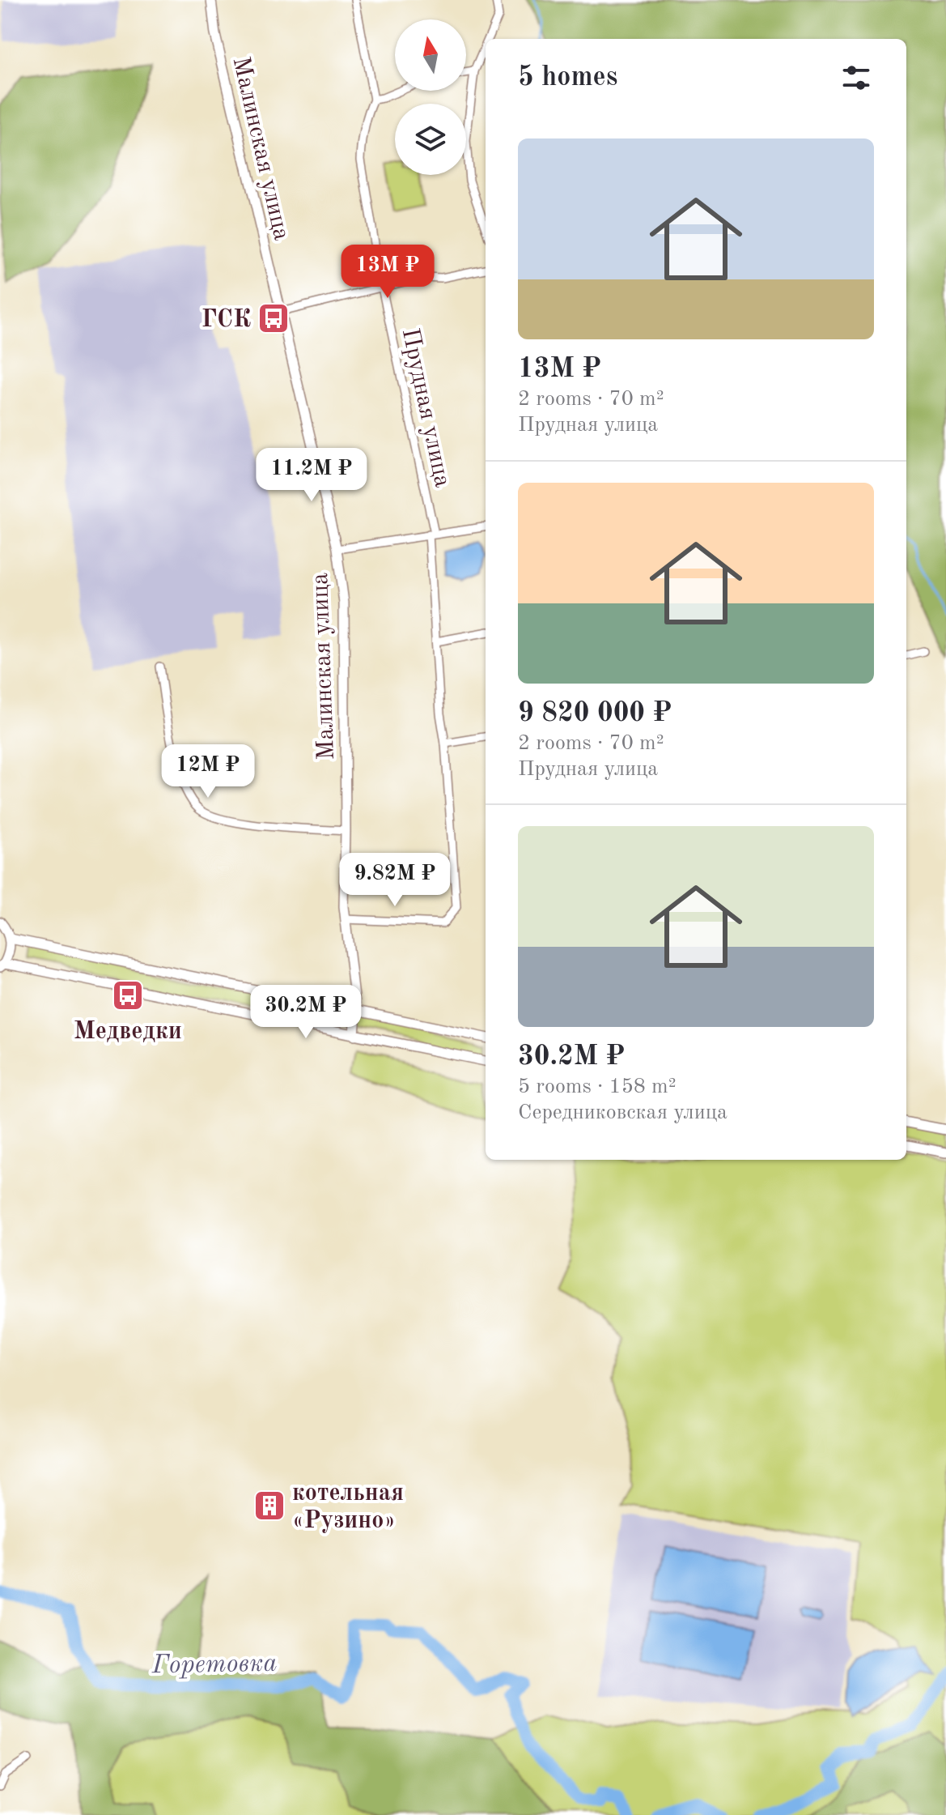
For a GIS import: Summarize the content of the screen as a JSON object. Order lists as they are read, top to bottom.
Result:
{
  "streets": {
    "street": ["Малинская улица", "Прудная улица"]
  },
  "crossings": [
    ["Малинская улица", "Прудная улица"]
  ],
  "water": ["Горетовка"],
  "places": {
    "bus stop": ["ГСК", "Медведки"],
    "building": ["котельная «Рузино»"]
  },
  "north": "top",
  "page": {
    "heading": "5 homes",
    "list": [
      {
        "name": "13M ₽",
        "note": "2 rooms · 70 m² · Прудная улица"
      },
      {
        "name": "9 820 000 ₽",
        "note": "2 rooms · 70 m² · Прудная улица"
      },
      {
        "name": "30.2M ₽",
        "note": "5 rooms · 158 m² · Середниковская улица"
      }
    ],
    "price": [
      "13M ₽",
      "11.2M ₽",
      "12M ₽",
      "9.82M ₽",
      "30.2M ₽"
    ]
  }
}
